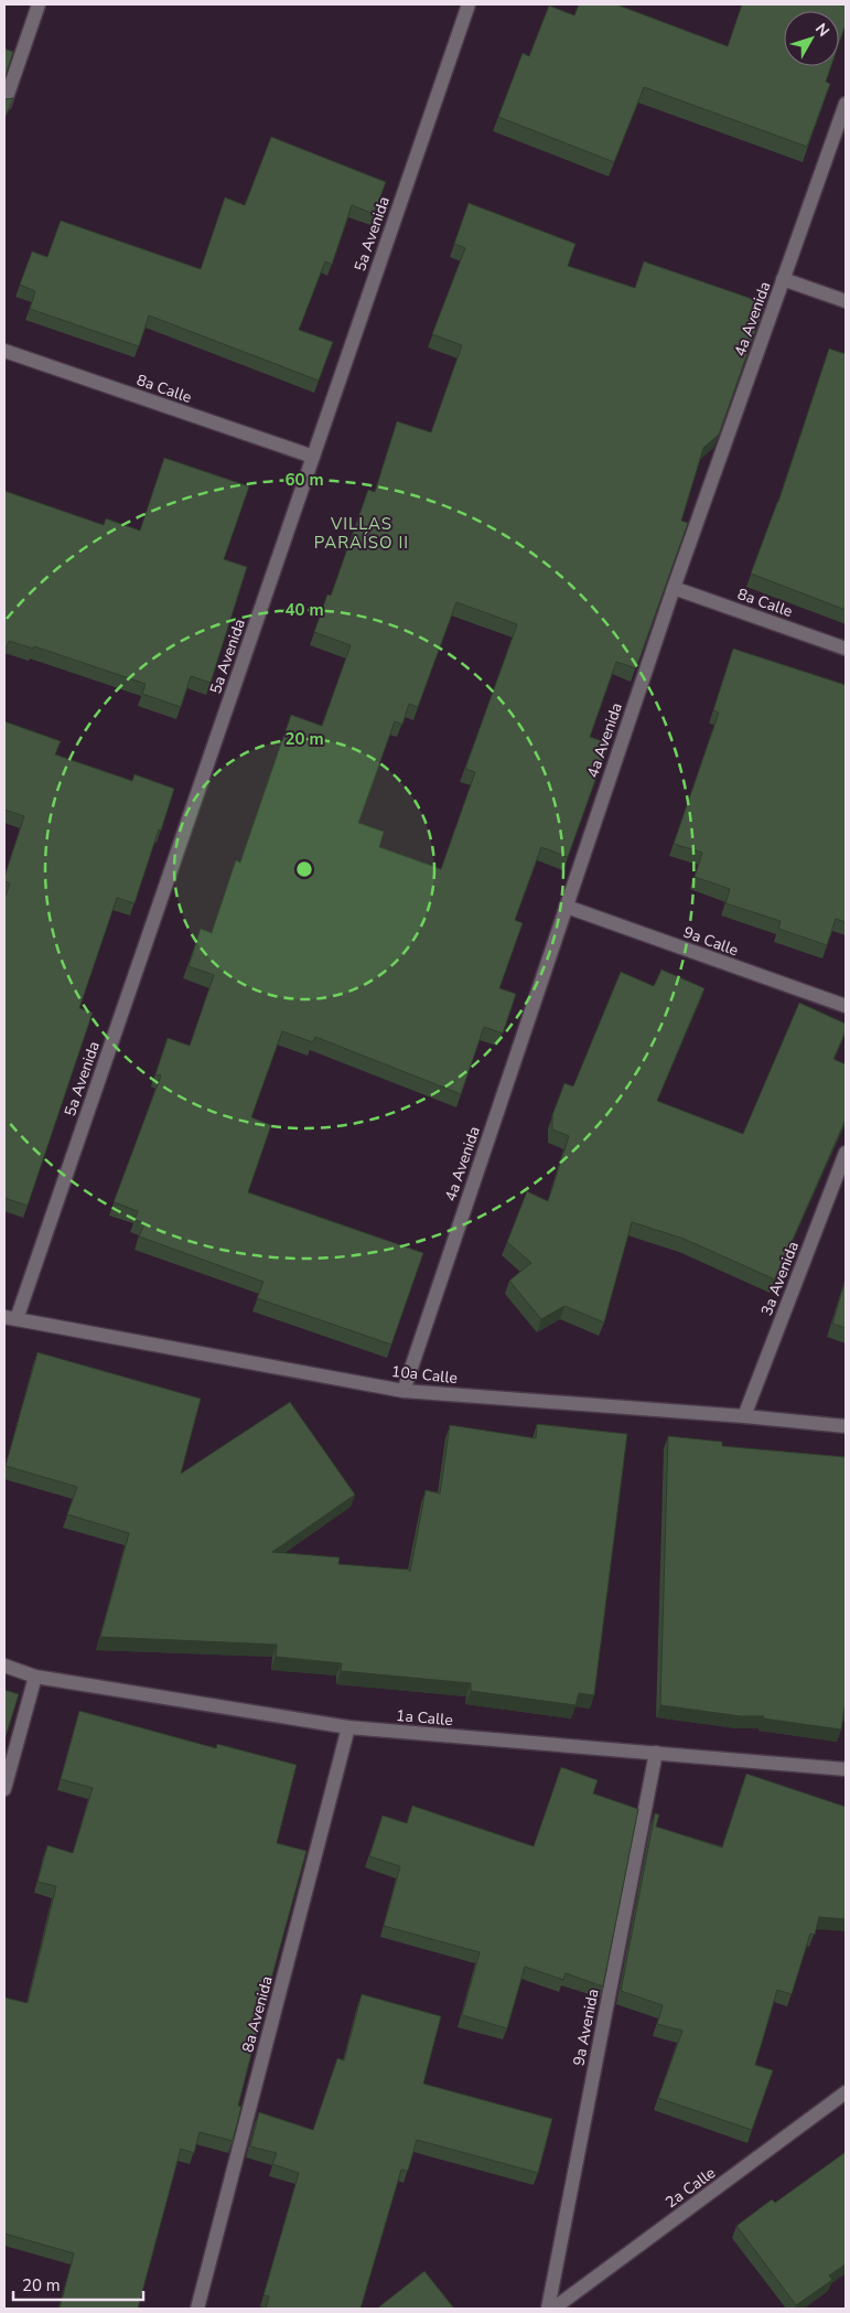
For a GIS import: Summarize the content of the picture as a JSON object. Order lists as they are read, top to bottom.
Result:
{
  "streets": {
    "street": [
      "5a Avenida",
      "4a Avenida",
      "8a Calle",
      "9a Calle",
      "3a Avenida",
      "10a Calle",
      "1a Calle",
      "8a Avenida",
      "9a Avenida",
      "2a Calle"
    ]
  },
  "crossings": [
    ["5a Avenida", "8a Calle"],
    ["5a Avenida", "10a Calle"],
    ["4a Avenida", "8a Calle"],
    ["4a Avenida", "9a Calle"],
    ["4a Avenida", "10a Calle"],
    ["3a Avenida", "10a Calle"],
    ["1a Calle", "8a Avenida"],
    ["1a Calle", "9a Avenida"]
  ],
  "districts": ["VILLAS PARAÍSO II"],
  "scale_bar": "20 m",
  "north": "top right",
  "rings": ["60 m", "40 m", "20 m"]
}
